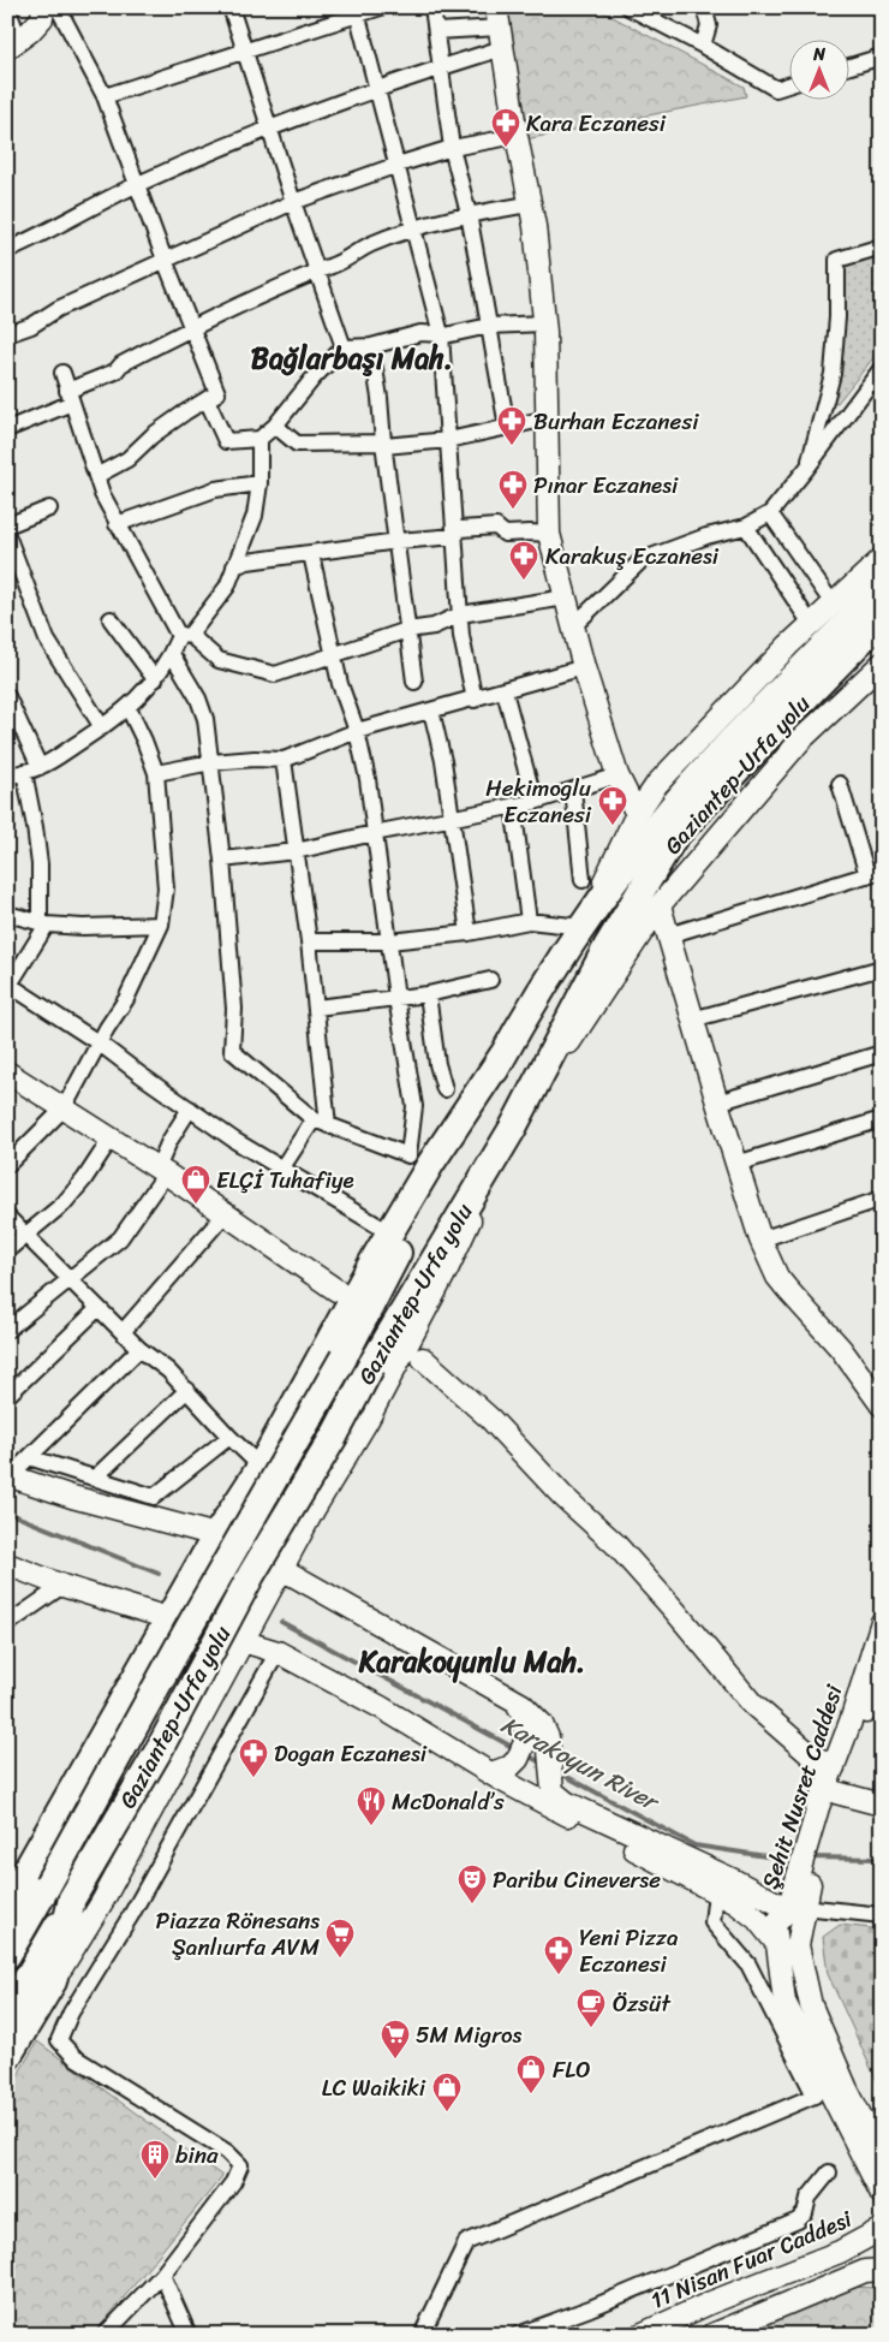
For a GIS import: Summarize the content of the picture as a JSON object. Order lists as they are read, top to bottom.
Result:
{
  "streets": {
    "highway": ["Gaziantep-Urfa yolu"],
    "main road": ["Şehit Nusret Caddesi", "11 Nisan Fuar Caddesi"]
  },
  "districts": ["Bağlarbaşı Mah.", "Karakoyunlu Mah."],
  "water": ["Karakoyun River"],
  "places": {
    "pharmacy": [
      "Kara Eczanesi",
      "Burhan Eczanesi",
      "Pınar Eczanesi",
      "Karakuş Eczanesi",
      "Hekimoglu Eczanesi",
      "Dogan Eczanesi",
      "Yeni Pizza Eczanesi"
    ],
    "shop": ["ELÇİ Tuhafiye", "FLO", "LC Waikiki"],
    "restaurant": ["McDonald’s"],
    "theatre": ["Paribu Cineverse"],
    "supermarket": ["Piazza Rönesans Şanlıurfa AVM", "5M Migros"],
    "cafe": ["Özsüt"],
    "building": ["bina"]
  },
  "north": "top"
}
